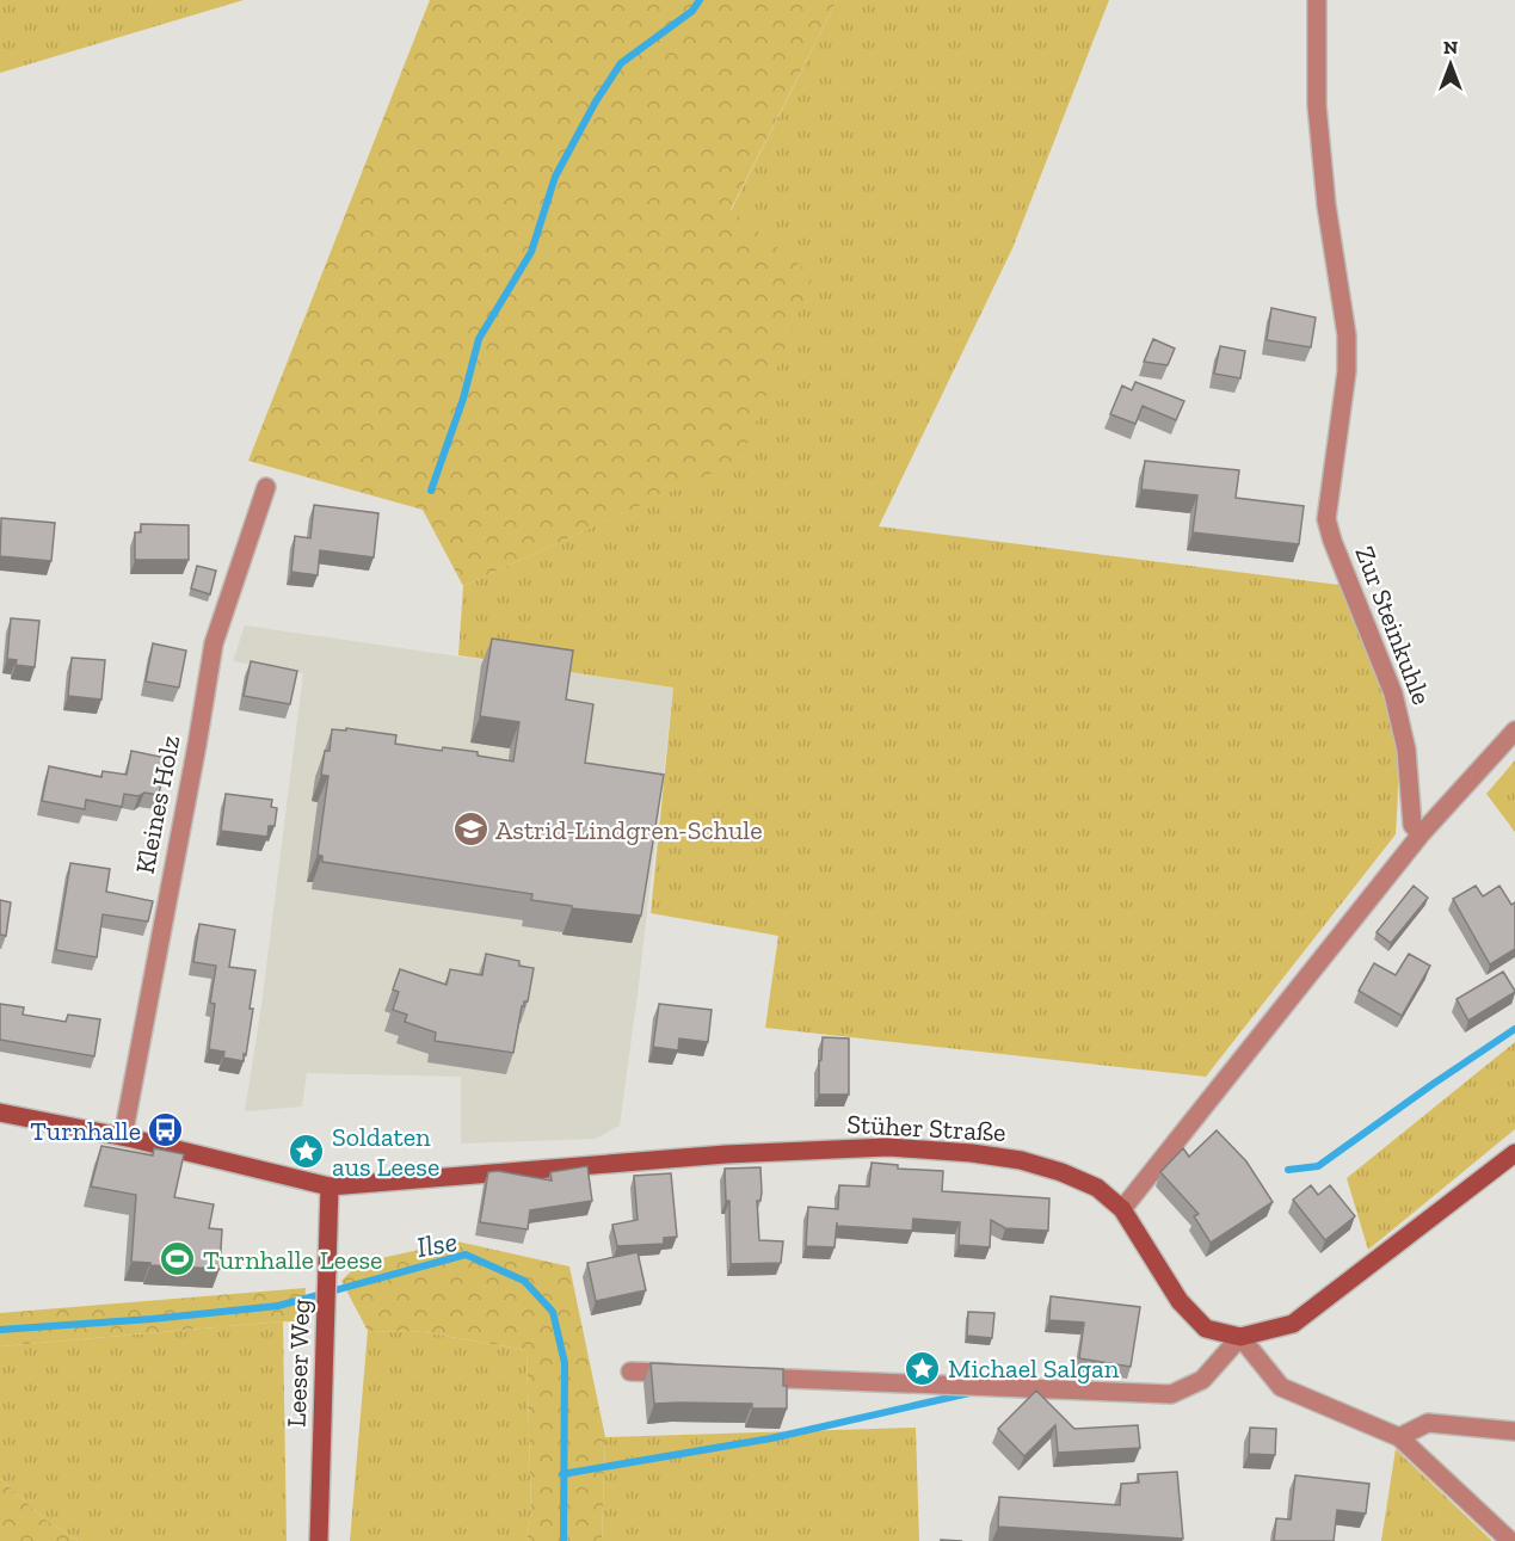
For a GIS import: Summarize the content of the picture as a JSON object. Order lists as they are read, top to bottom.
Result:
{
  "streets": {
    "main road": ["Stüher Straße", "Leeser Weg"],
    "street": ["Zur Steinkuhle", "Kleines Holz"]
  },
  "crossings": [
    ["Kleines Holz", "Stüher Straße"],
    ["Stüher Straße", "Leeser Weg"]
  ],
  "water": ["Ilse"],
  "places": {
    "school or university": ["Astrid-Lindgren-Schule"],
    "bus stop": ["Turnhalle"],
    "place": ["Soldaten aus Leese", "Michael Salgan"],
    "sports": ["Turnhalle Leese"]
  },
  "north": "top"
}
